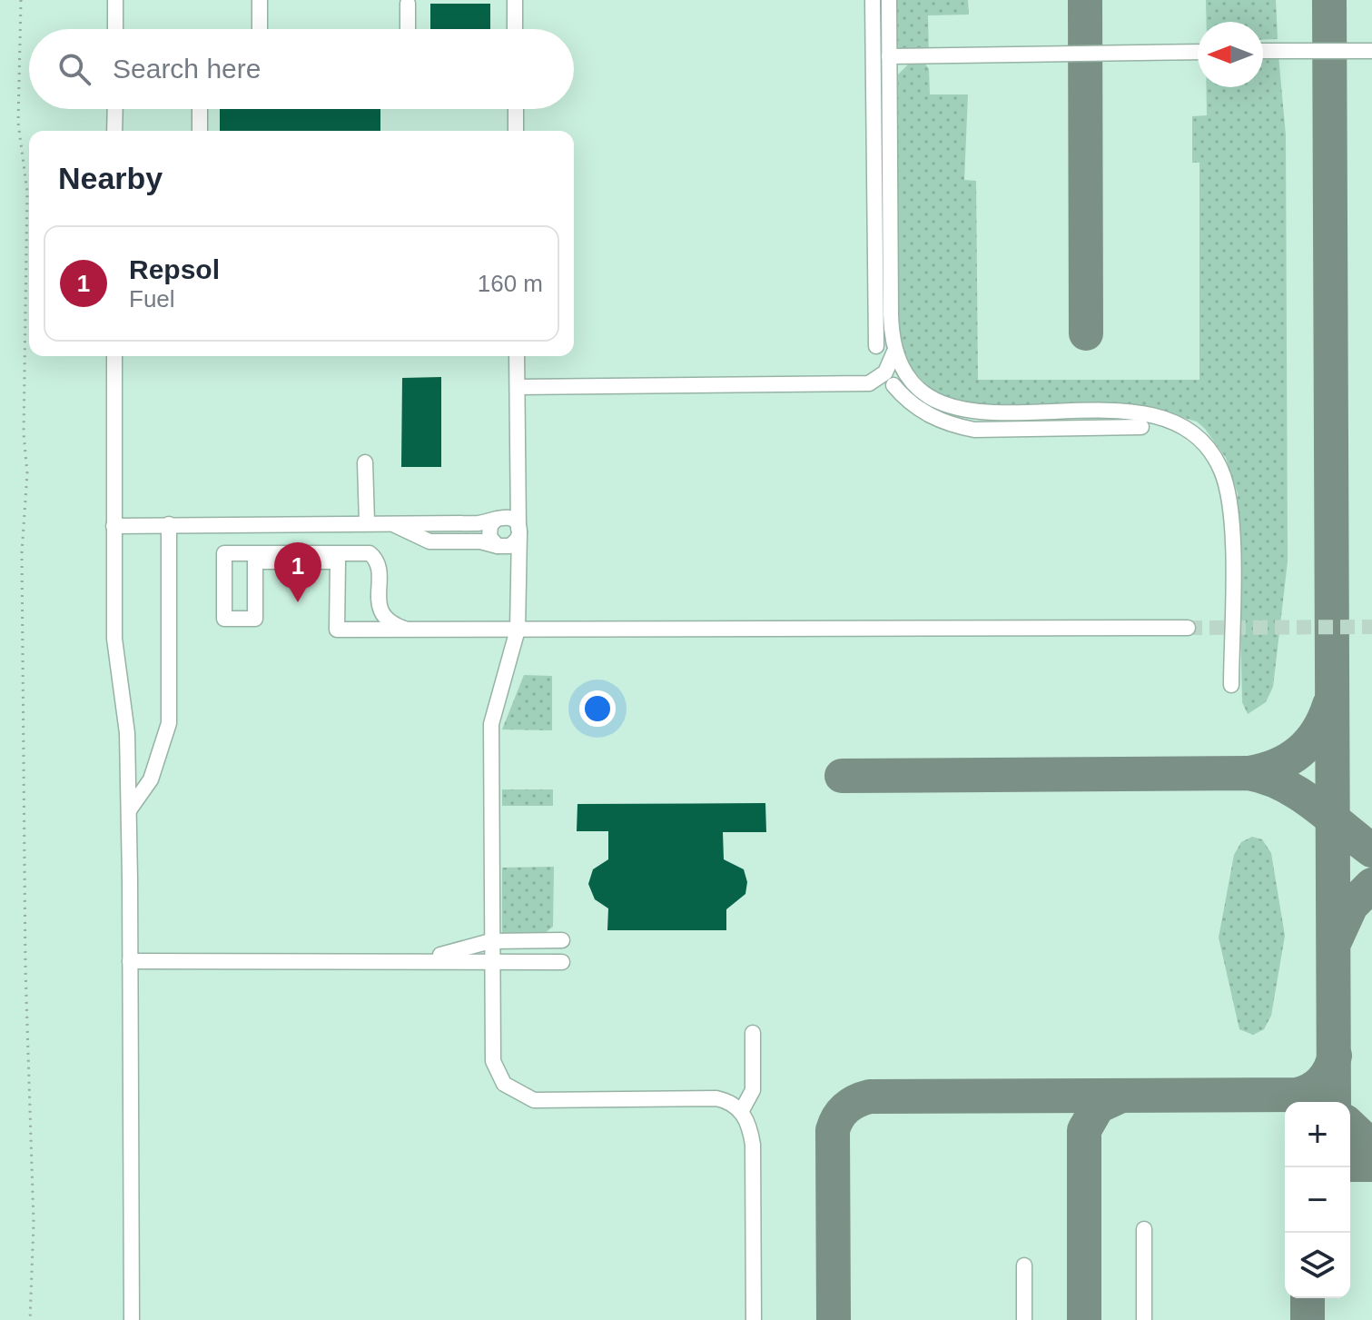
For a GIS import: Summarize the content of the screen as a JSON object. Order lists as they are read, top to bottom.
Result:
{
  "north": "left",
  "page": {
    "search": "Search here",
    "heading": "Nearby",
    "list": [
      {
        "mark": "1",
        "name": "Repsol",
        "note": "Fuel",
        "value": "160 m"
      }
    ],
    "pins": "1",
    "map_buttons": ["+", "−"]
  }
}
